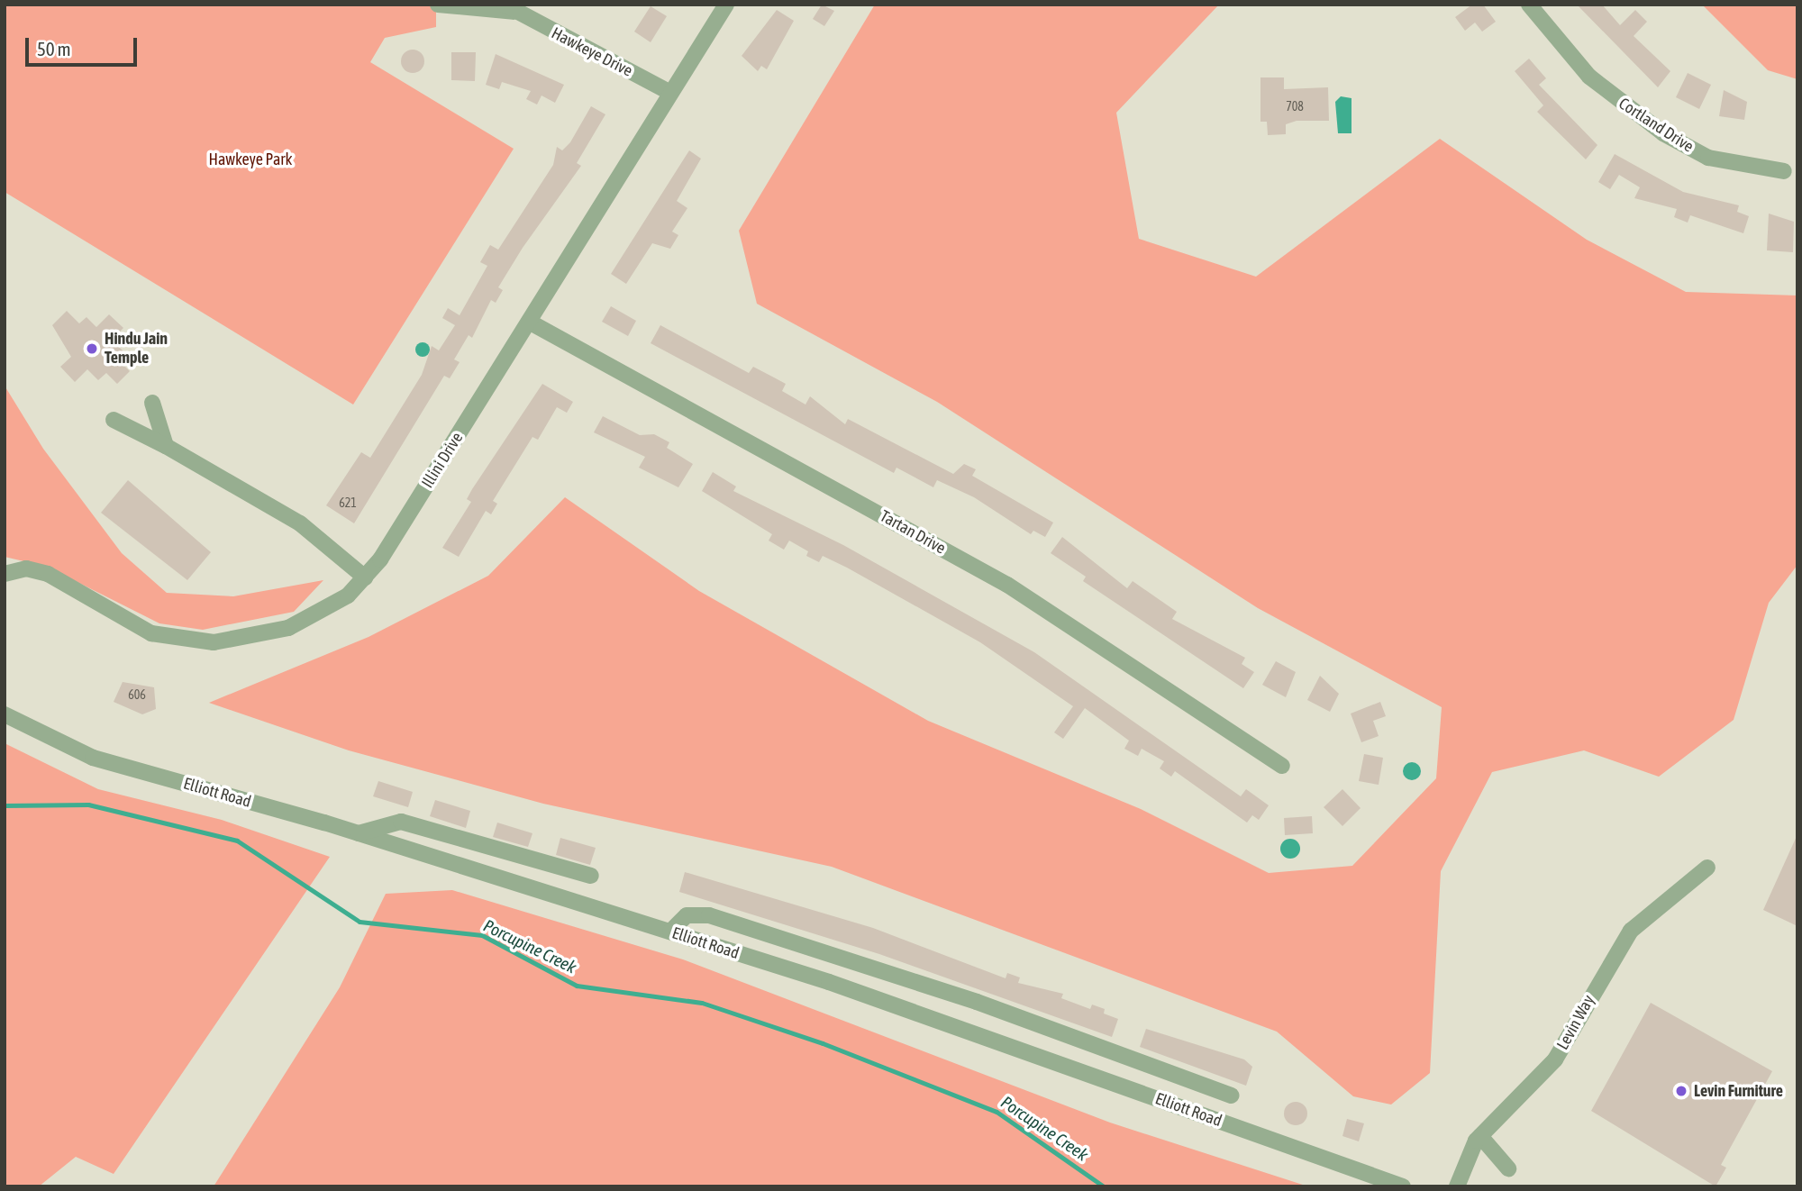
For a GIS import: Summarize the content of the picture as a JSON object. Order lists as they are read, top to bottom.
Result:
{
  "streets": {
    "street": [
      "Hawkeye Drive",
      "Cortland Drive",
      "Illini Drive",
      "Tartan Drive",
      "Elliott Road",
      "Levin Way"
    ]
  },
  "crossings": [
    ["Hawkeye Drive", "Illini Drive"],
    ["Illini Drive", "Tartan Drive"]
  ],
  "water": ["Porcupine Creek"],
  "parks": ["Hawkeye Park"],
  "places": ["Hindu Jain Temple", "Levin Furniture"],
  "house_numbers": ["708", "621", "606"],
  "scale_bar": "50 m"
}
